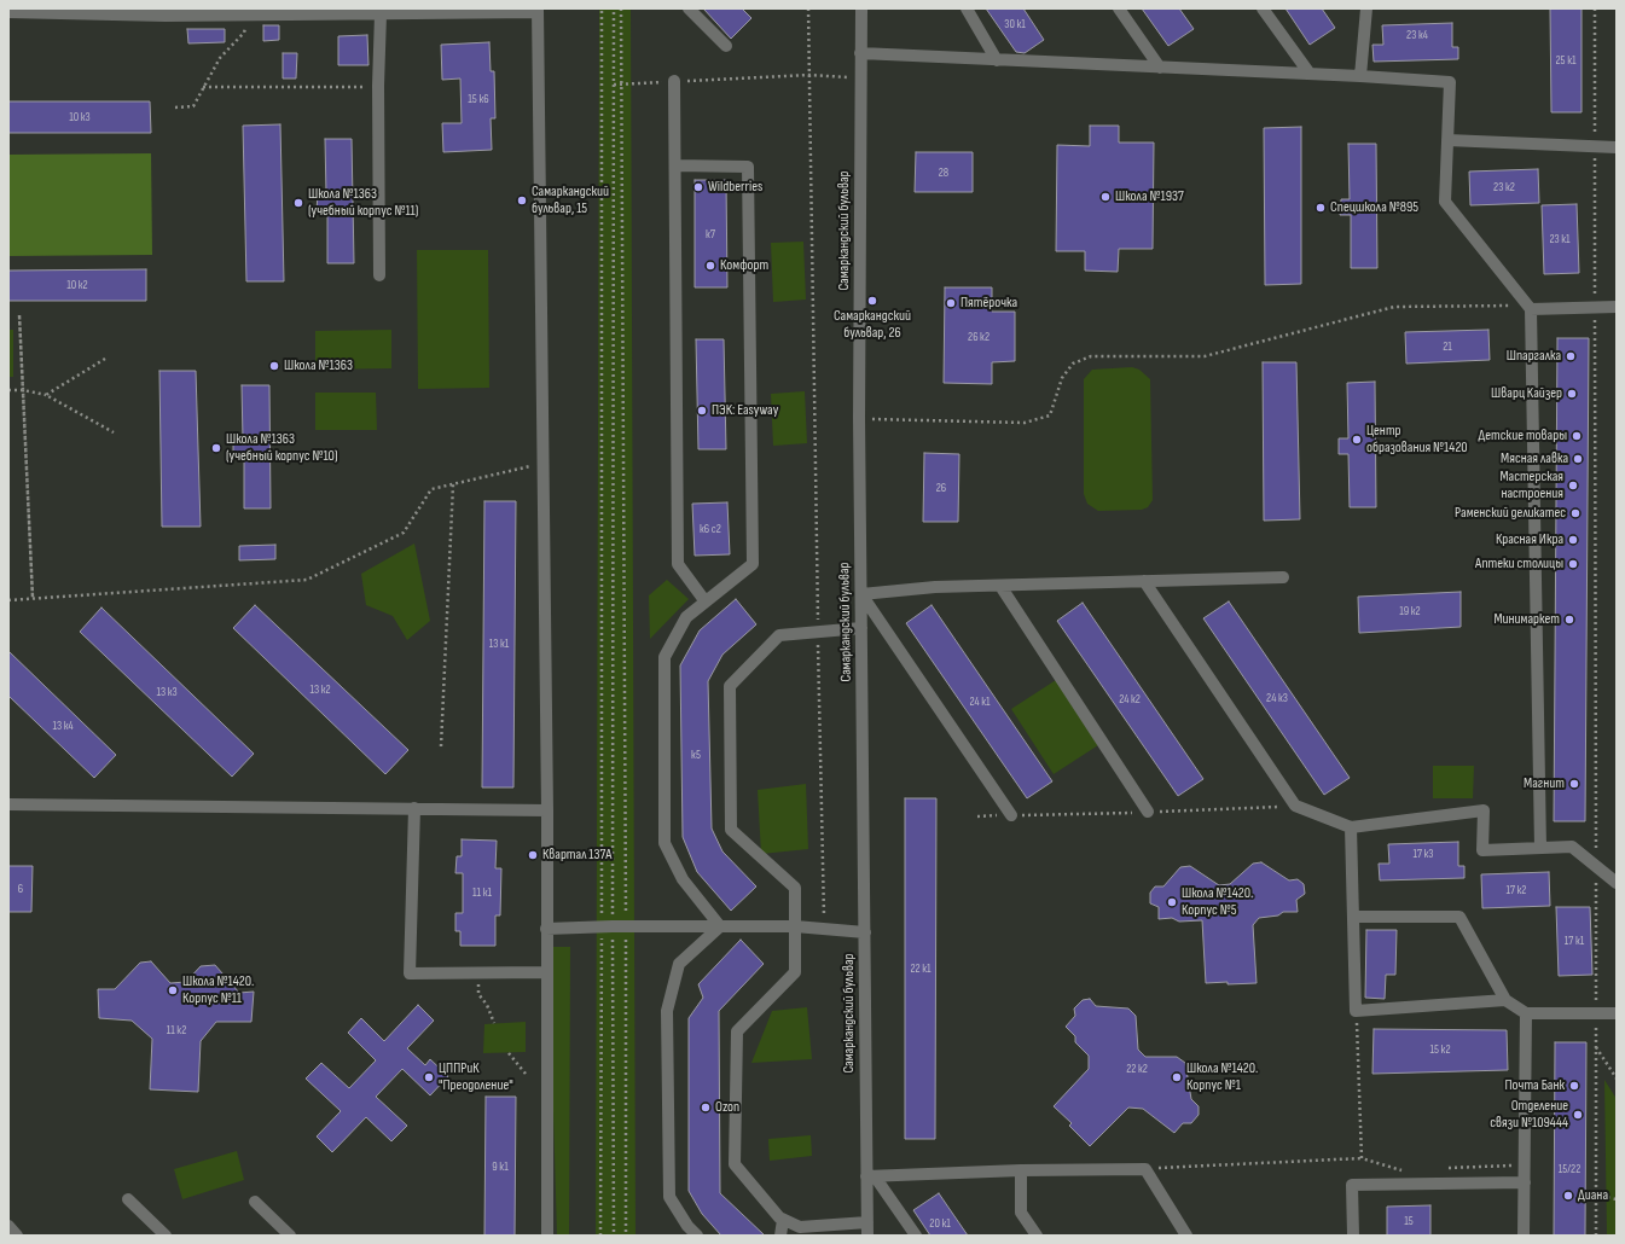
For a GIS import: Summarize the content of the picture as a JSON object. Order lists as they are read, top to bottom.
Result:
{
  "streets": {
    "street": ["Самаркандский бульвар"]
  },
  "places": [
    "Wildberries",
    "Школа №1937",
    "Самаркандский бульвар, 15",
    "Школа №1363 (учебный корпус №11)",
    "Спецшкола №895",
    "Комфорт",
    "Самаркандский бульвар, 26",
    "Пятёрочка",
    "Шпаргалка",
    "Школа №1363",
    "Шварц Кайзер",
    "ПЭК: Easyway",
    "Детские товары",
    "Центр образования №1420",
    "Школа №1363 (учебный корпус №10)",
    "Мясная лавка",
    "Мастерская настроения",
    "Раменский деликатес",
    "Красная Икра",
    "Аптеки столицы",
    "Минимаркет",
    "Магнит",
    "Квартал 137А",
    "Школа №1420. Корпус №5",
    "Школа №1420. Корпус №11",
    "ЦППРиК \"Преодоление\"",
    "Школа №1420. Корпус №1",
    "Почта Банк",
    "Ozon",
    "Отделение связи №109444",
    "Диана"
  ],
  "house_numbers": [
    "30 к1",
    "23 к4",
    "25 к1",
    "15 к6",
    "10 к3",
    "28",
    "23 к2",
    "к7",
    "23 к1",
    "10 к2",
    "26 к2",
    "21",
    "26",
    "к6 с2",
    "19 к2",
    "13 к1",
    "13 к2",
    "13 к3",
    "24 к3",
    "24 к2",
    "24 к1",
    "13 к4",
    "к5",
    "17 к3",
    "6",
    "17 к2",
    "11 к1",
    "17 к1",
    "22 к1",
    "11 к2",
    "15 к2",
    "22 к2",
    "9 к1",
    "15/22",
    "15",
    "20 к1"
  ]
}
